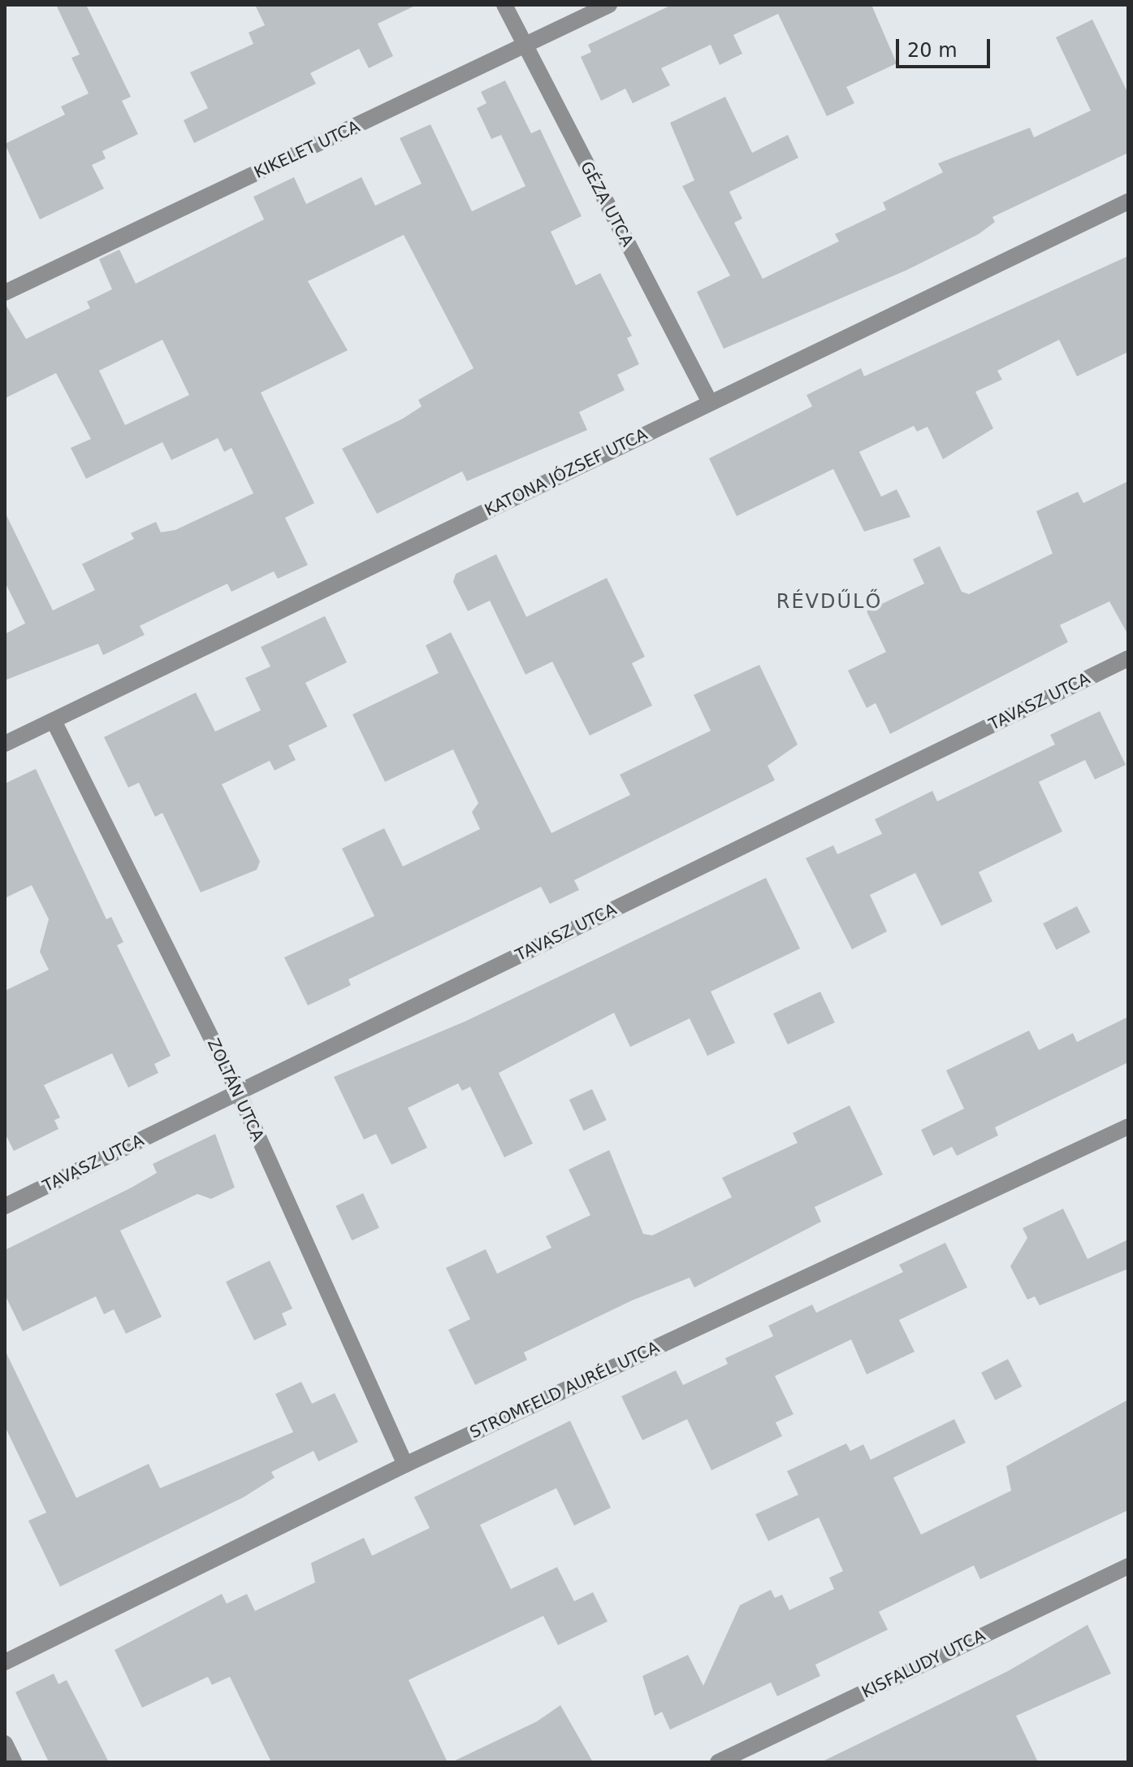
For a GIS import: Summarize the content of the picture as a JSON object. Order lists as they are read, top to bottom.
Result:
{
  "streets": {
    "street": [
      "KIKELET UTCA",
      "GÉZA UTCA",
      "KATONA JÓZSEF UTCA",
      "TAVASZ UTCA",
      "ZOLTÁN UTCA",
      "STROMFELD AURÉL UTCA",
      "KISFALUDY UTCA"
    ]
  },
  "crossings": [
    ["KIKELET UTCA", "GÉZA UTCA"],
    ["GÉZA UTCA", "KATONA JÓZSEF UTCA"],
    ["KATONA JÓZSEF UTCA", "ZOLTÁN UTCA"],
    ["TAVASZ UTCA", "ZOLTÁN UTCA"],
    ["ZOLTÁN UTCA", "STROMFELD AURÉL UTCA"]
  ],
  "districts": ["RÉVDŰLŐ"],
  "scale_bar": "20 m"
}
